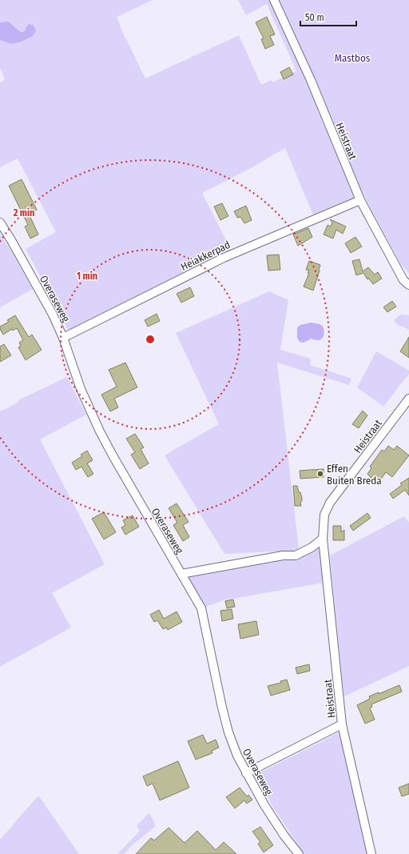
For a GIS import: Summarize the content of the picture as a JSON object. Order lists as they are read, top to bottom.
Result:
{
  "streets": {
    "street": ["Heistraat", "Heiakkerpad", "Overaseweg"]
  },
  "crossings": [
    ["Heistraat", "Heiakkerpad"],
    ["Heiakkerpad", "Overaseweg"]
  ],
  "parks": ["Mastbos"],
  "places": ["Effen Buiten Breda"],
  "scale_bar": "50 m",
  "rings": ["2 min", "1 min"]
}
